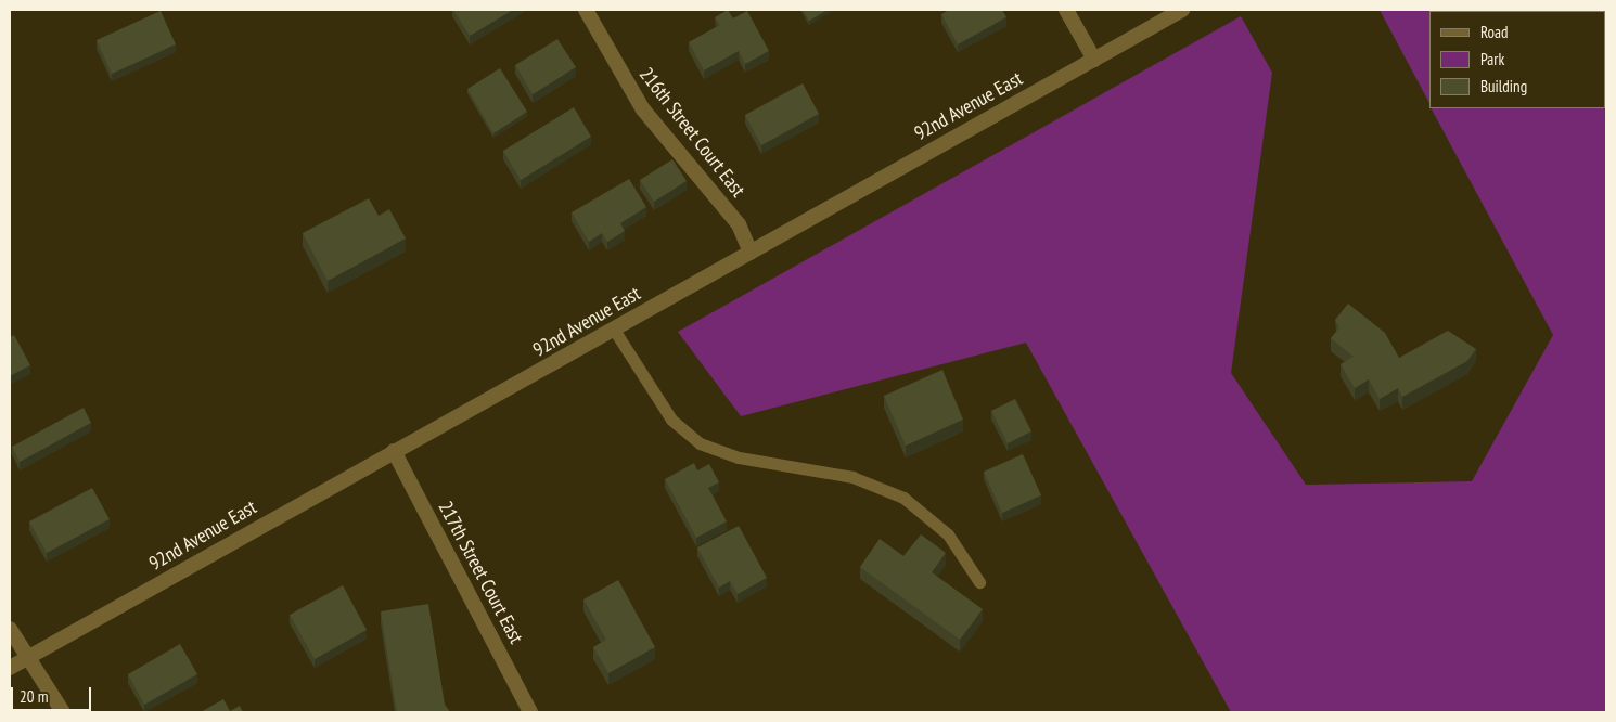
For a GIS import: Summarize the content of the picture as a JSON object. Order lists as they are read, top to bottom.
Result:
{
  "streets": {
    "street": ["92nd Avenue East", "216th Street Court East", "217th Street Court East"]
  },
  "crossings": [
    ["92nd Avenue East", "216th Street Court East"],
    ["92nd Avenue East", "217th Street Court East"]
  ],
  "legend": ["Road", "Park", "Building"],
  "scale_bar": "20 m"
}
